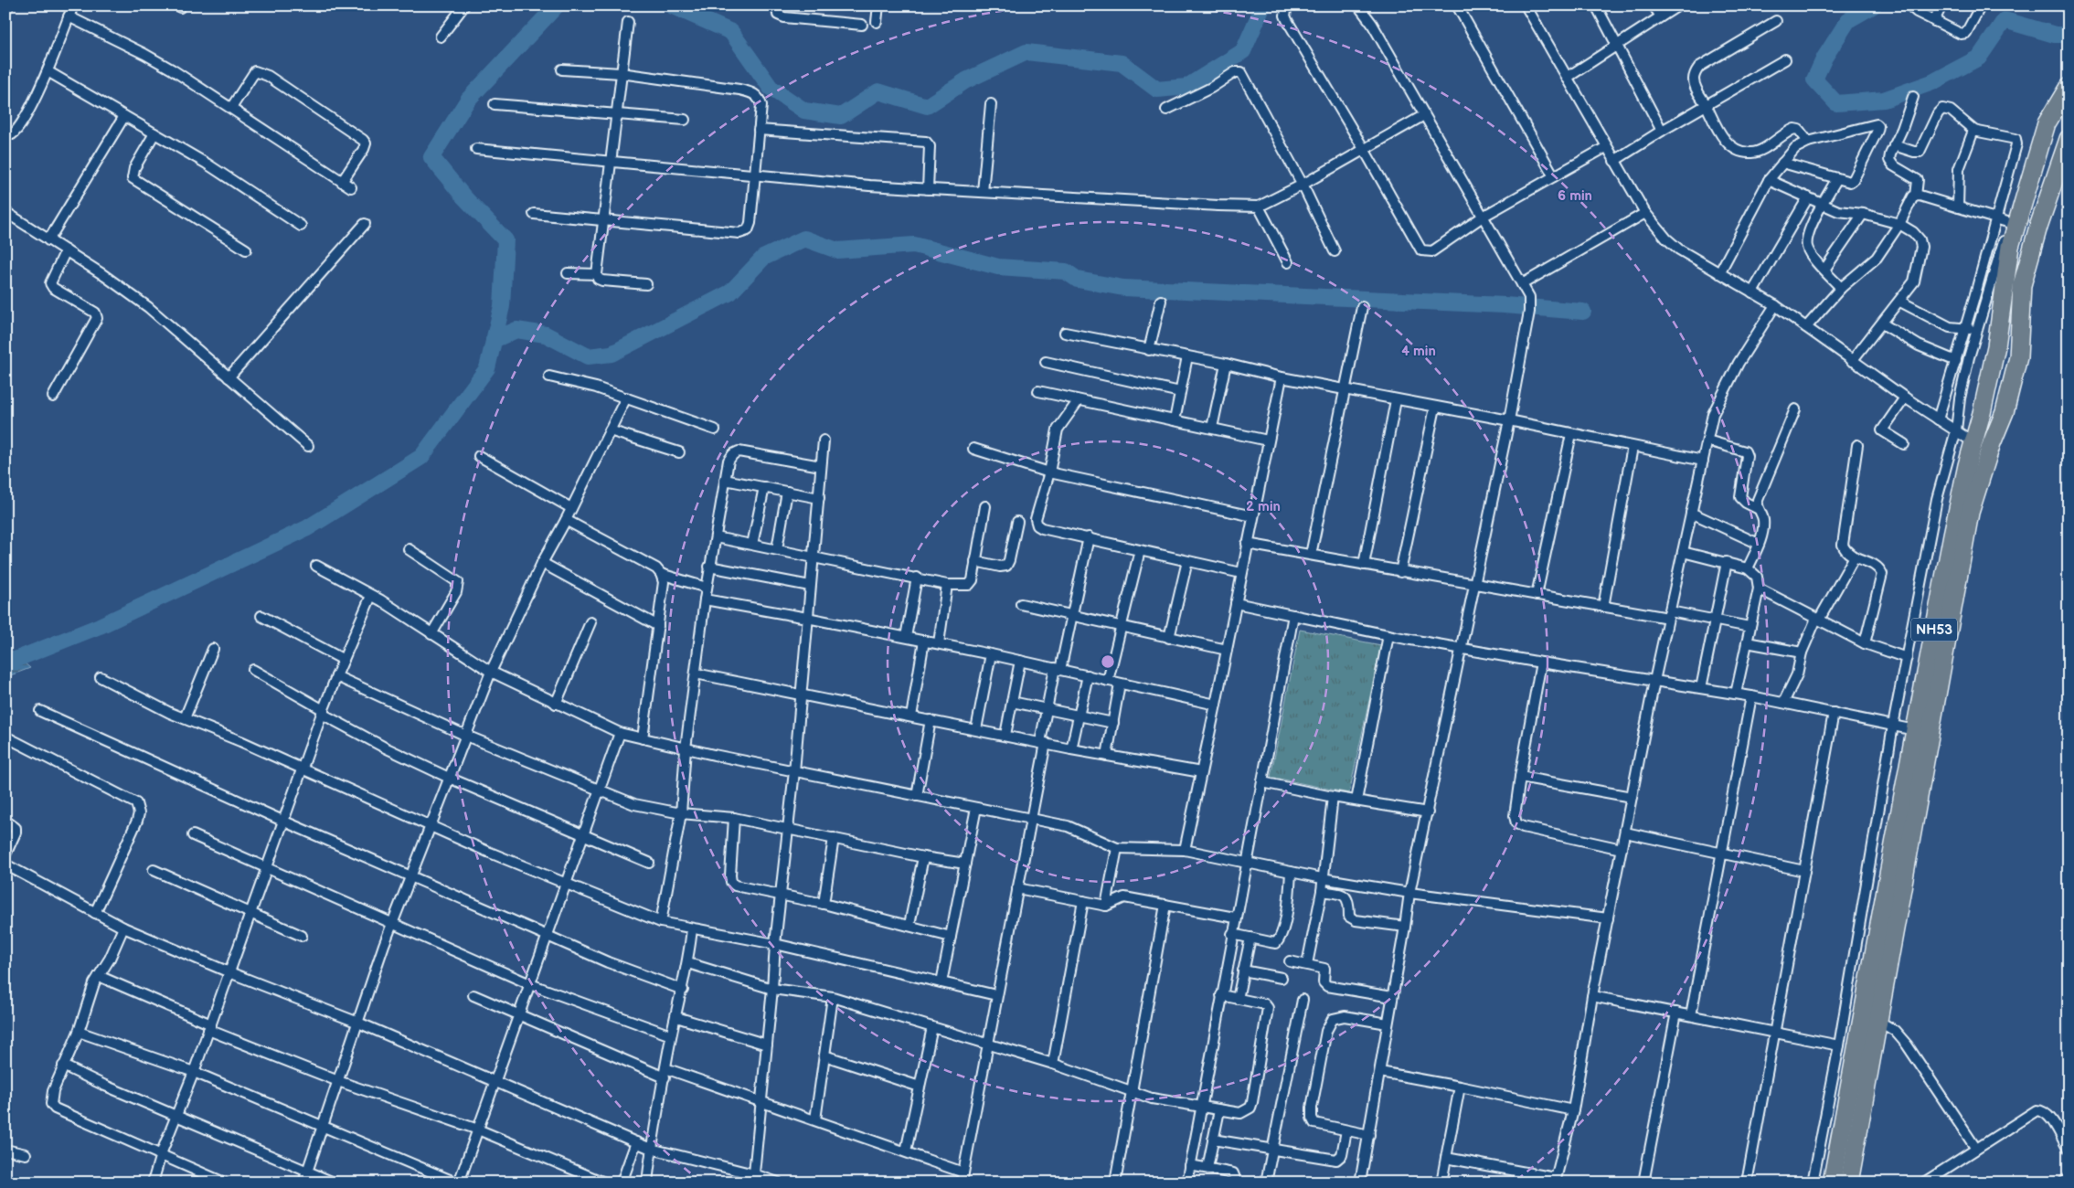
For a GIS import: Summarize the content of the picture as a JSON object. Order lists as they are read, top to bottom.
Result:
{
  "streets": {
    "highway": ["NH53"]
  },
  "rings": ["6 min", "4 min", "2 min"]
}
